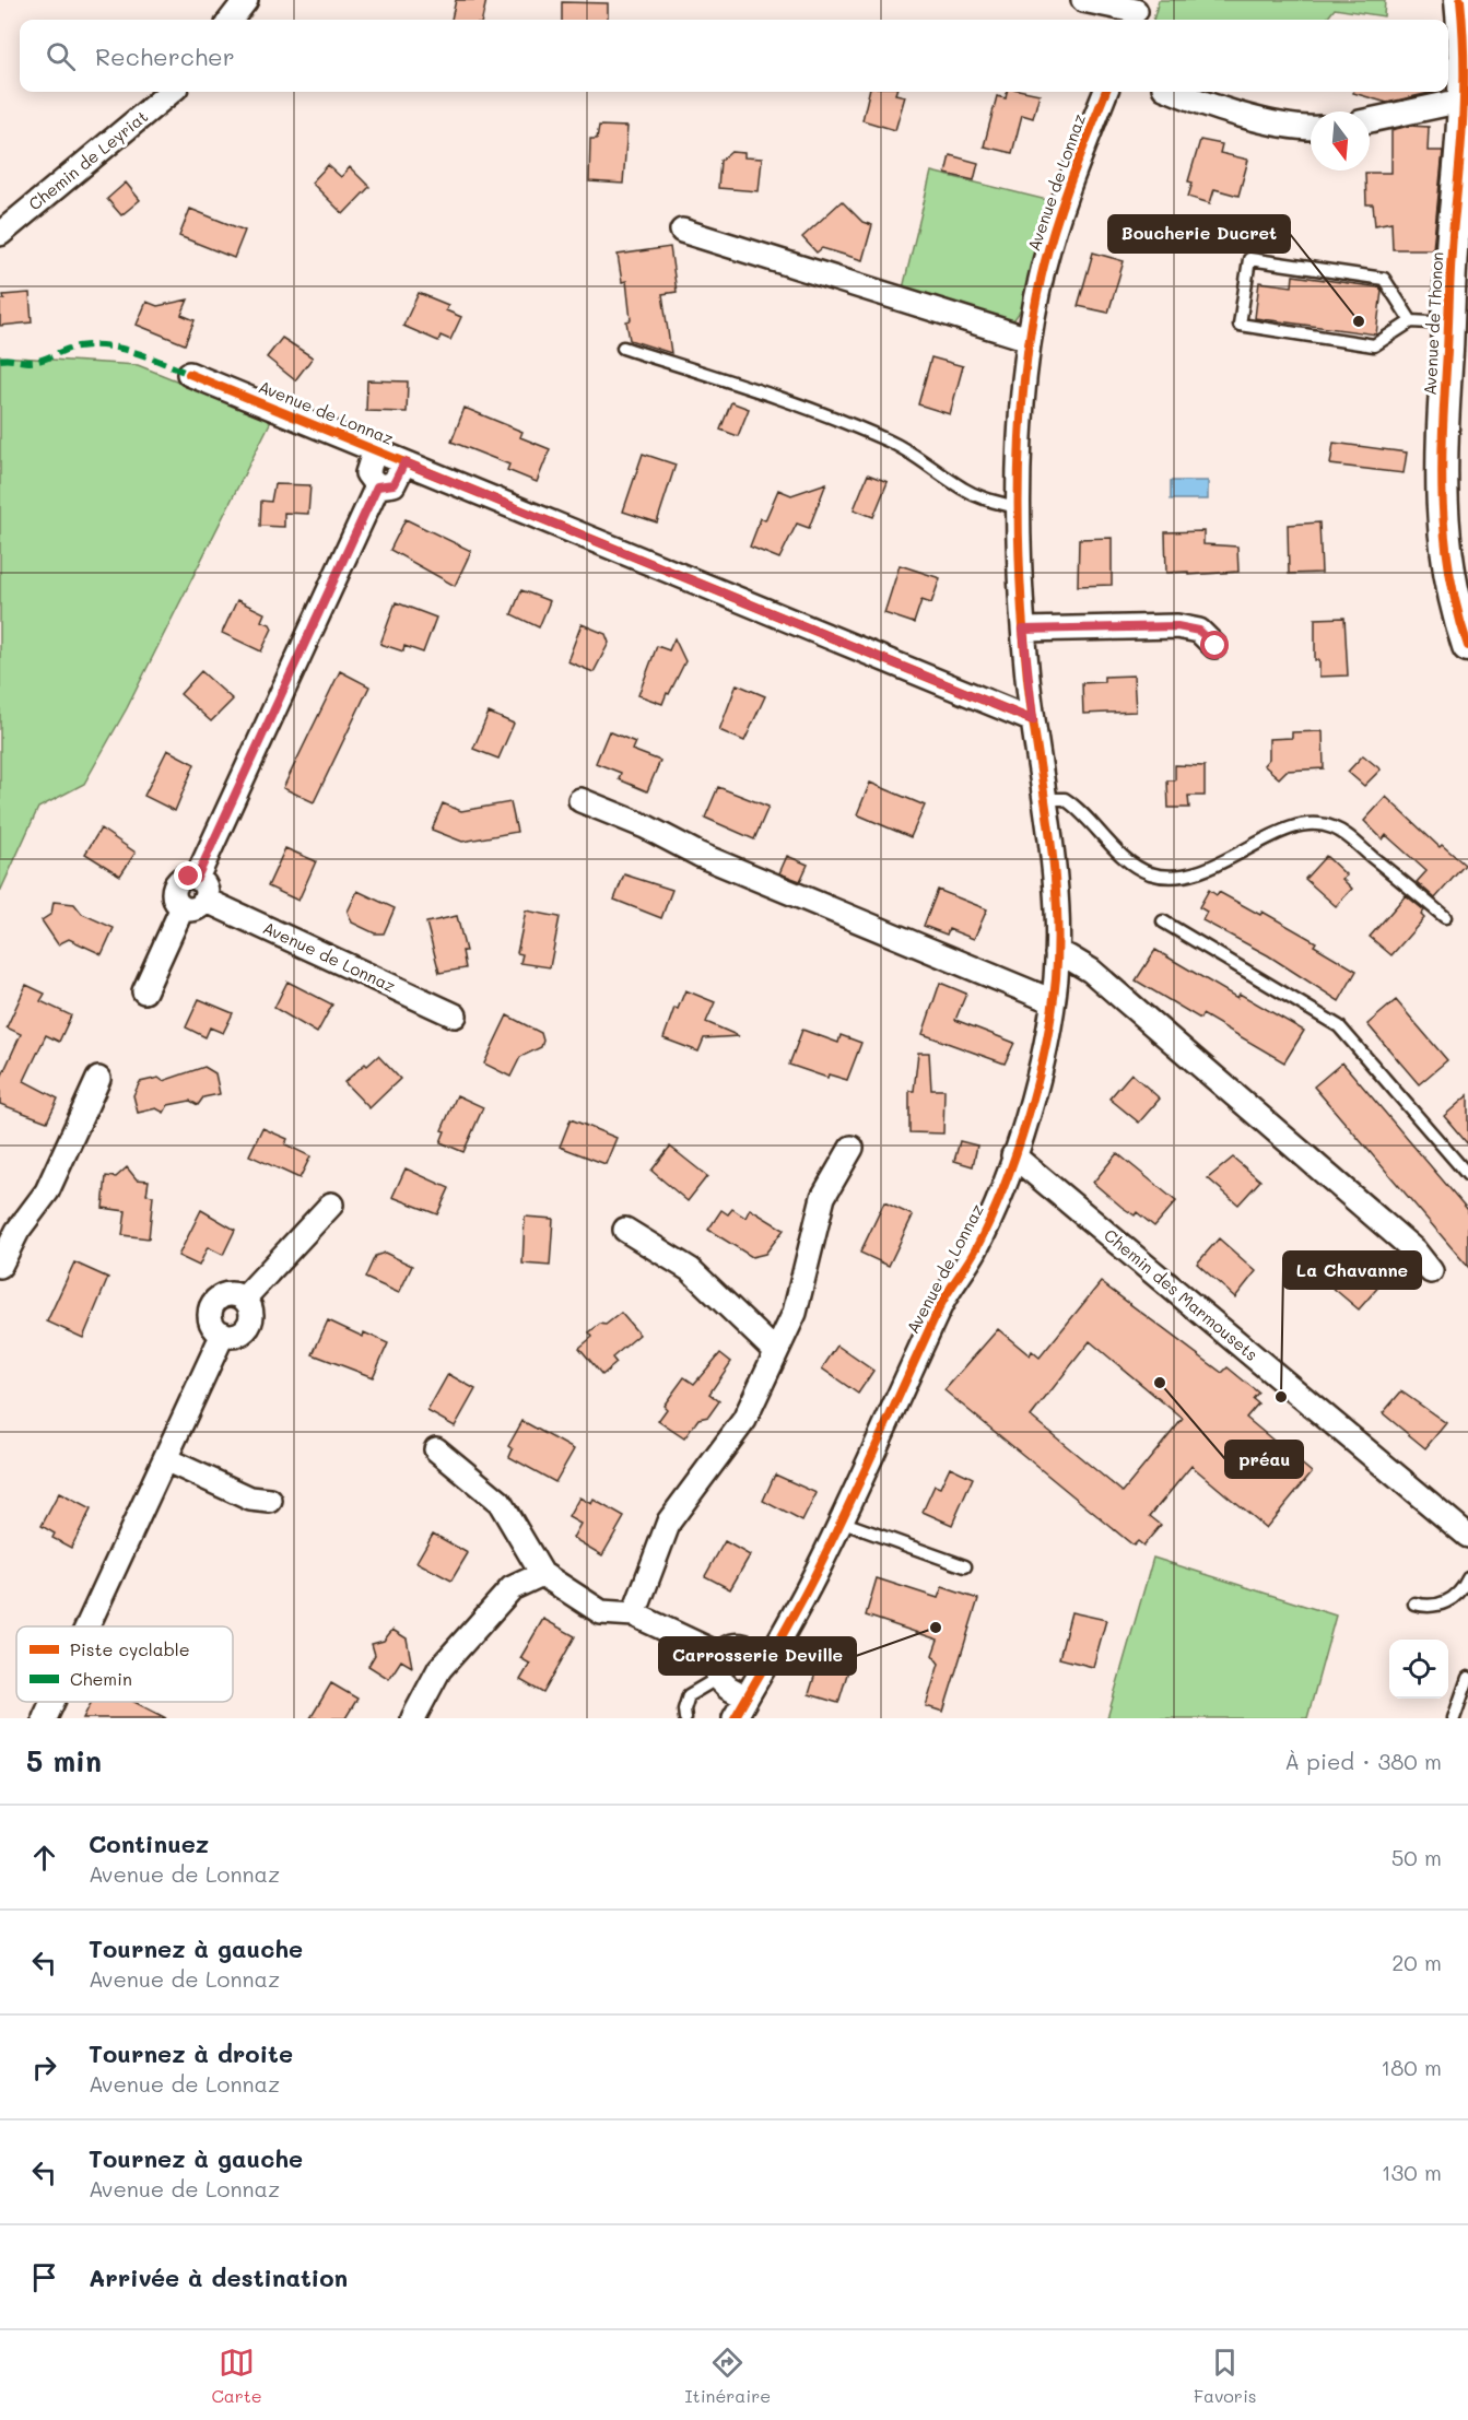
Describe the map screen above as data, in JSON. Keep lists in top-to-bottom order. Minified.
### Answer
{"streets":{"main road":["Avenue de Thonon"],"street":["Chemin de Leyriat","Avenue de Lonnaz","Chemin des Marmousets"]},"crossings":[["Avenue de Lonnaz","Chemin des Marmousets"]],"places":["Boucherie Ducret","préau","La Chavanne","Carrosserie Deville"],"legend":["Piste cyclable","Chemin"],"north":"bottom","page":{"search":"Rechercher","heading":["5 min","À pied · 380 m"],"list":[["Continuez","Avenue de Lonnaz","50 m"],["Tournez à gauche","Avenue de Lonnaz","20 m"],["Tournez à droite","Avenue de Lonnaz","180 m"],["Tournez à gauche","Avenue de Lonnaz","130 m"],"Arrivée à destination"],"nav":["Carte","Itinéraire","Favoris"]}}
